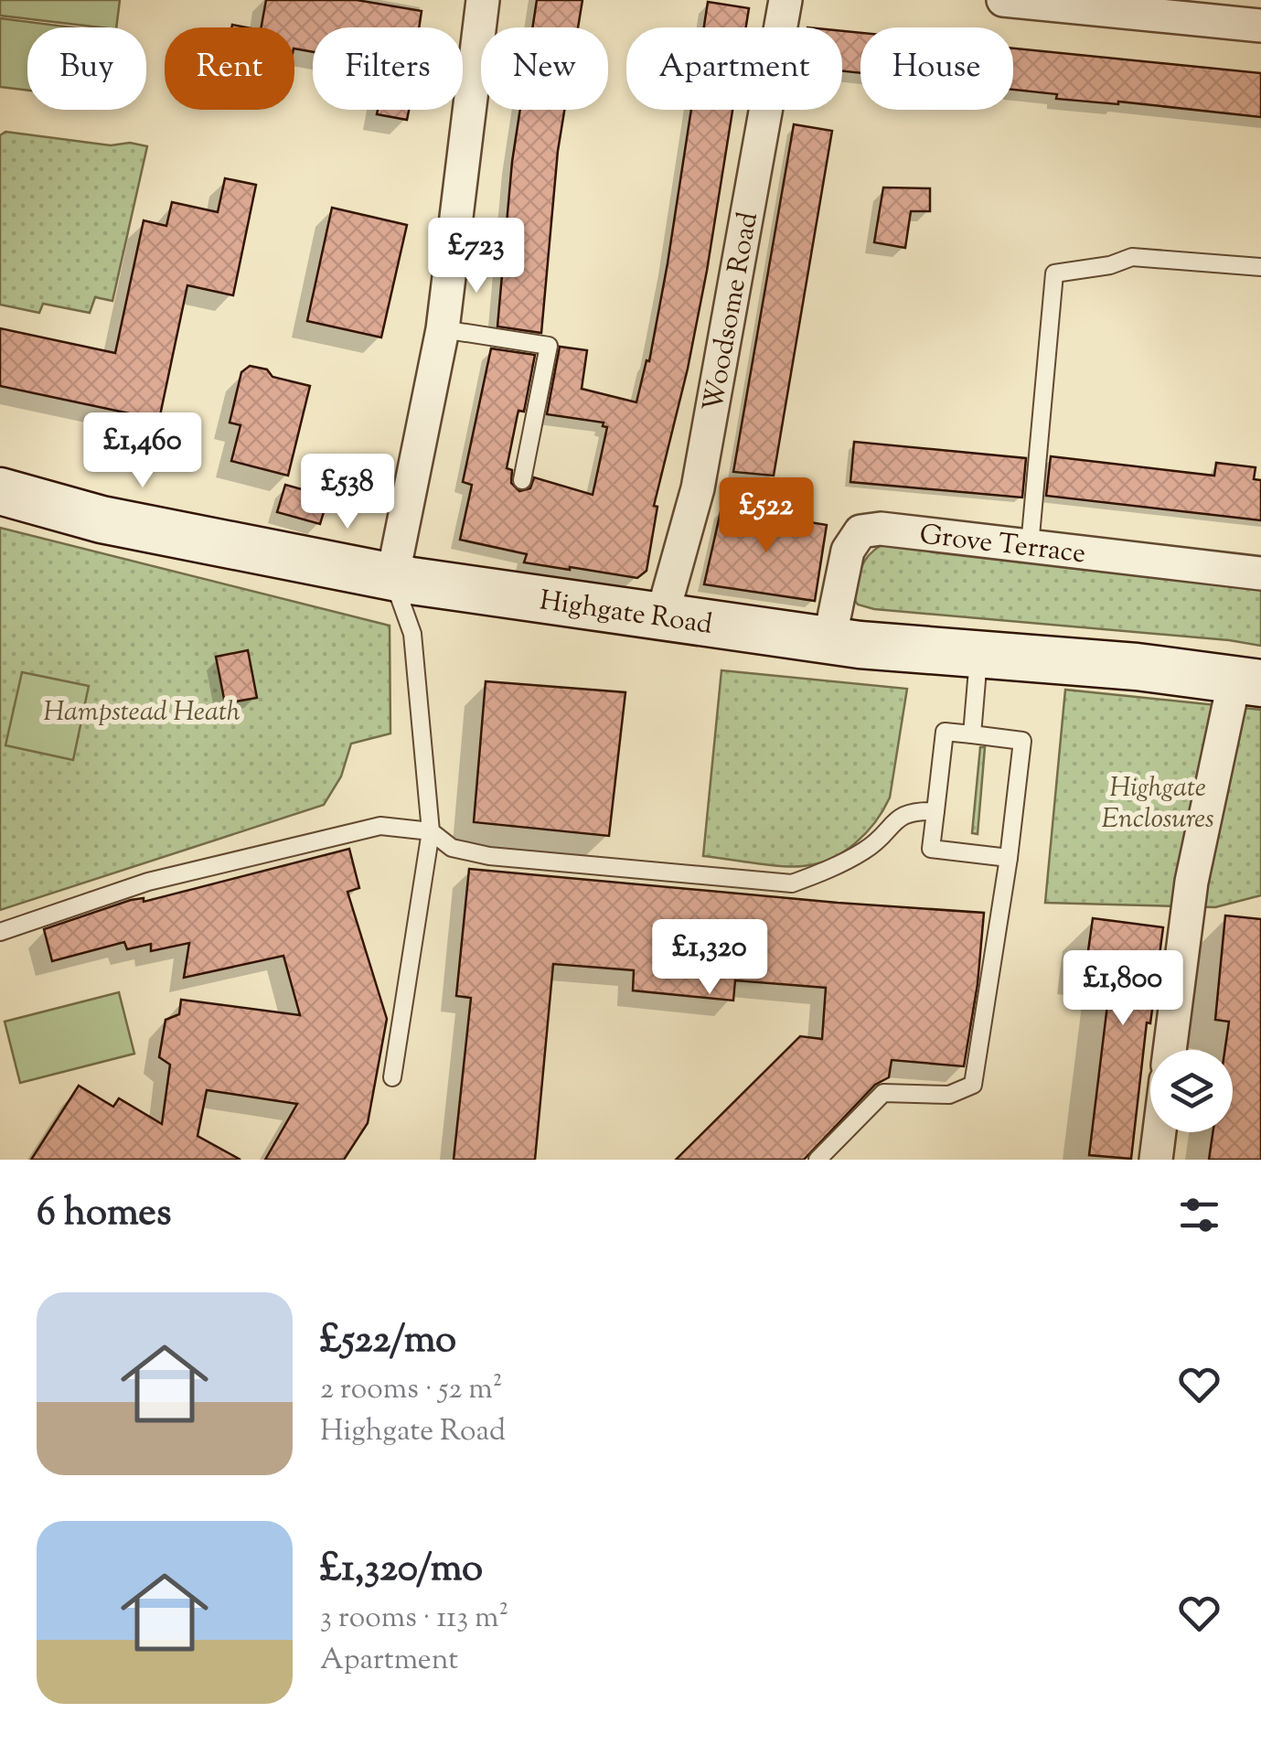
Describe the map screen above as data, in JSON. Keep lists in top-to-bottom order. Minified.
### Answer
{"streets":{"street":["Woodsome Road","Grove Terrace","Highgate Road"]},"crossings":[["Woodsome Road","Highgate Road"],["Grove Terrace","Highgate Road"]],"parks":["Hampstead Heath","Highgate Enclosures"],"page":{"chip":["Buy","Rent","Filters","New","Apartment","House"],"price":["£723","£1,460","£538","£522","£1,320","£1,800"],"heading":"6 homes","list":[{"name":"£522/mo","note":"2 rooms · 52 m² · Highgate Road"},{"name":"£1,320/mo","note":"3 rooms · 113 m² · Apartment"}]}}
